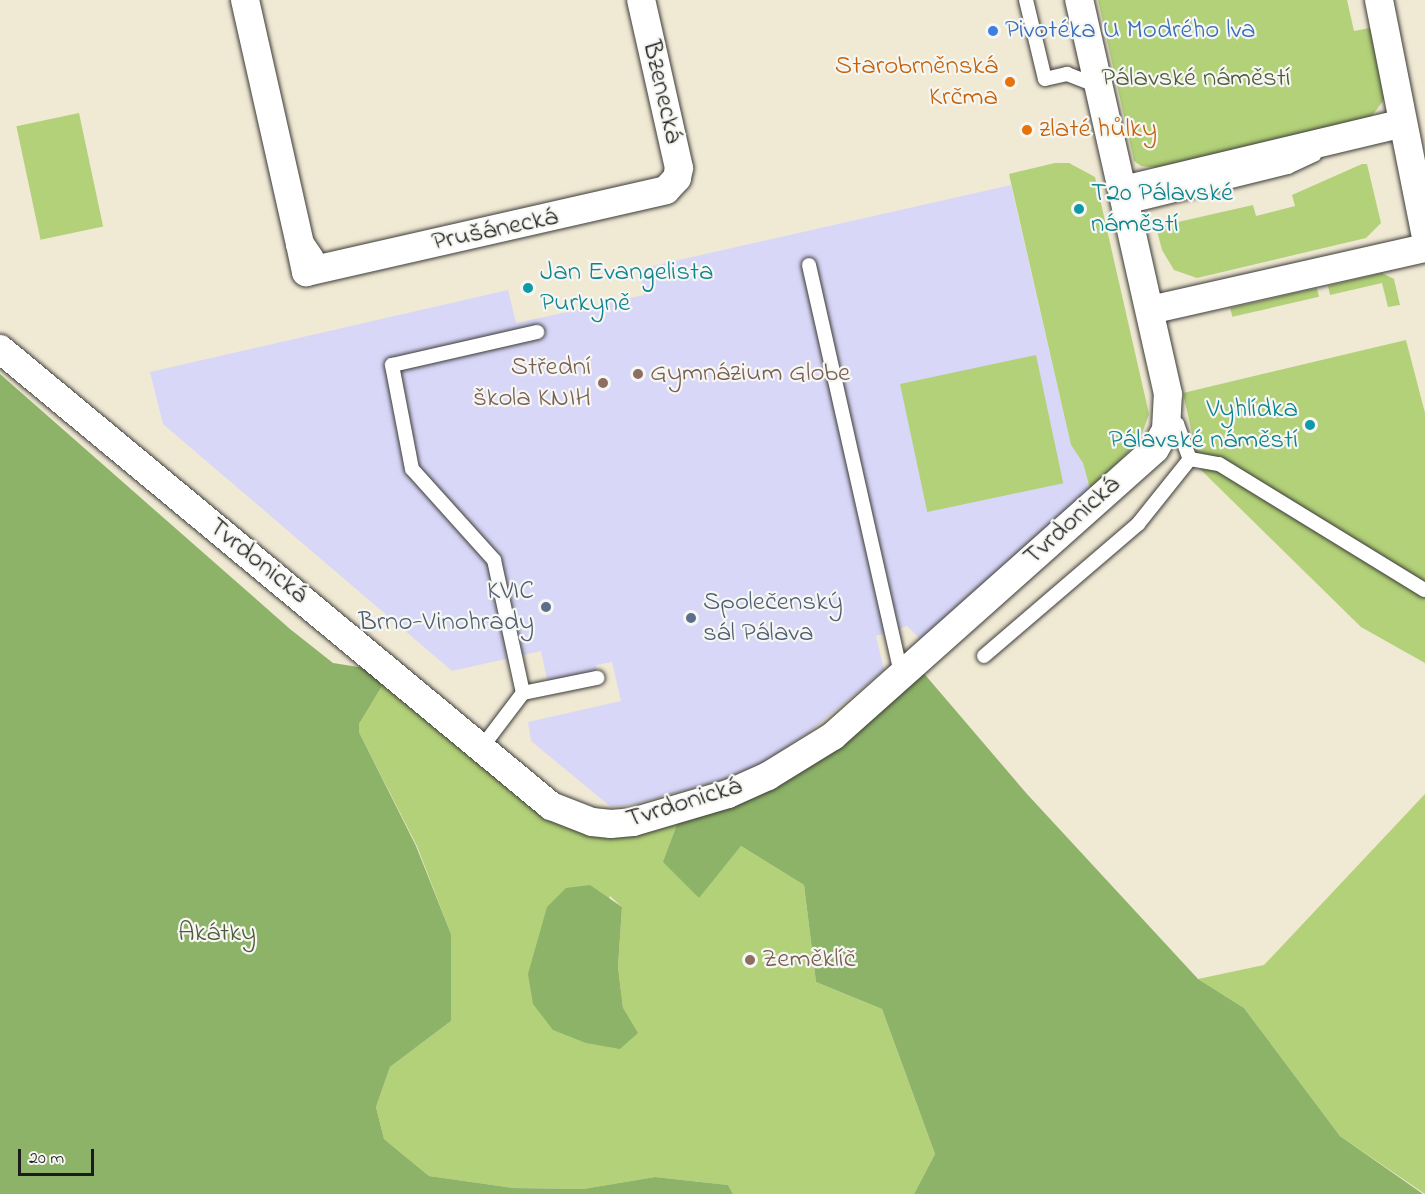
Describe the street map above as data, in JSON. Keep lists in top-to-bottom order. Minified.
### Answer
{"streets":{"street":["Bzenecká","Prušánecká","Tvrdonická"]},"crossings":[["Bzenecká","Prušánecká"]],"parks":["Pálavské náměstí","Akátky"],"places":["Pivotéka U Modrého lva","Starobrněnská Krčma","zlaté hůlky","T20 Pálavské náměstí","Jan Evangelista Purkyně","Gymnázium Globe","Střední škola KNIH","Vyhlídka Pálavské náměstí","KVIC Brno-Vinohrady","Společenský sál Pálava","Zeměklíč"],"scale_bar":"20 m"}
